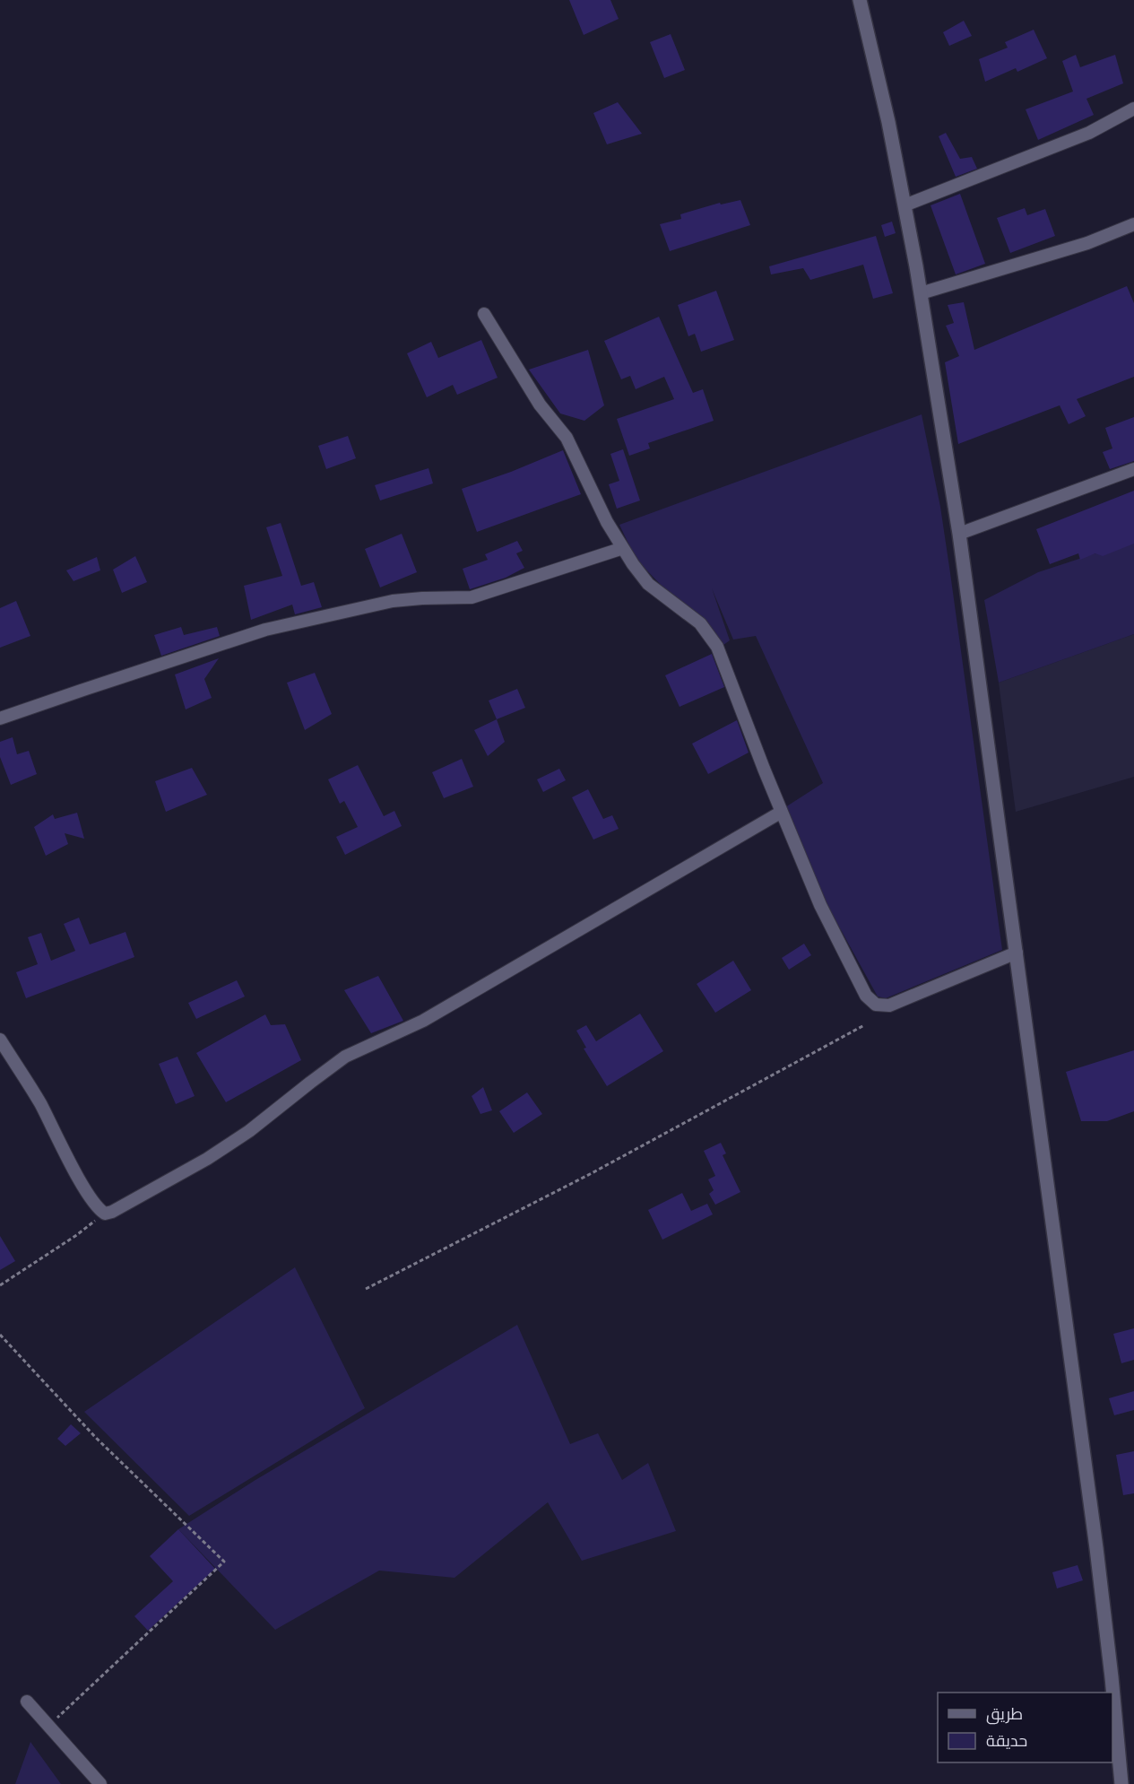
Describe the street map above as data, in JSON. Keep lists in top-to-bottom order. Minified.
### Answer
{"legend":["طريق","حديقة"]}
